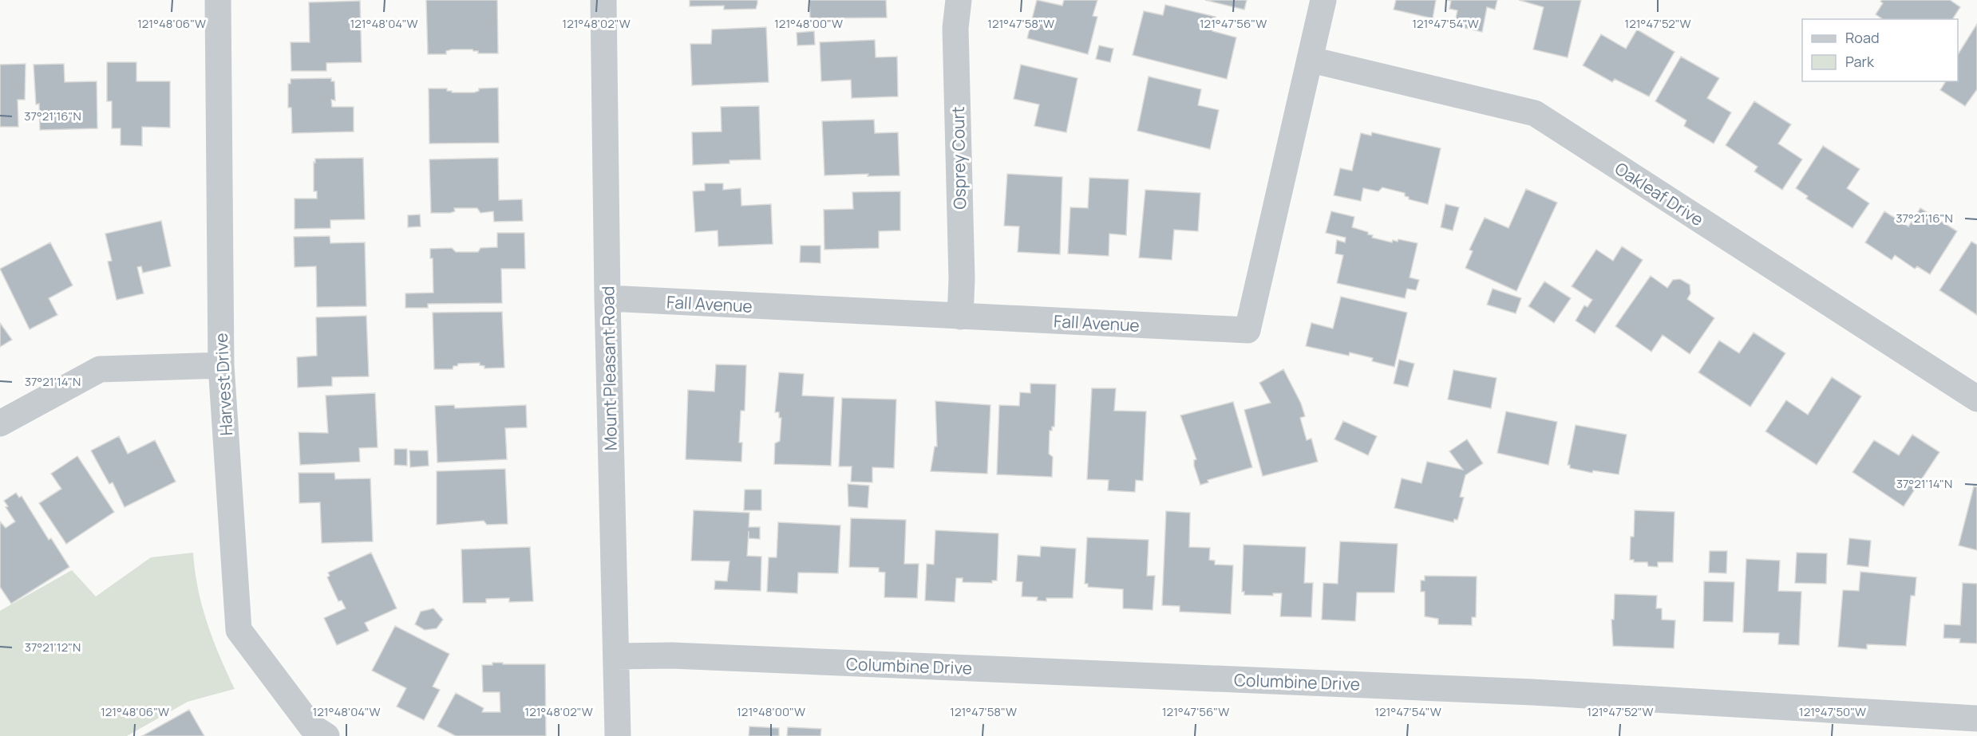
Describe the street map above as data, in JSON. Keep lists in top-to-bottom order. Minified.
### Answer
{"streets":{"street":["Osprey Court","Oakleaf Drive","Fall Avenue","Mount Pleasant Road","Harvest Drive","Columbine Drive"]},"crossings":[["Osprey Court","Fall Avenue"],["Oakleaf Drive","Fall Avenue"],["Fall Avenue","Mount Pleasant Road"],["Mount Pleasant Road","Columbine Drive"]],"legend":["Road","Park"],"coordinates":["121°48'06\"W","121°48'04\"W","121°48'02\"W","121°48'00\"W","121°47'58\"W","121°47'56\"W","121°47'54\"W","121°47'52\"W","37°21'16\"N","37°21'14\"N","37°21'12\"N","121°47'50\"W"]}
